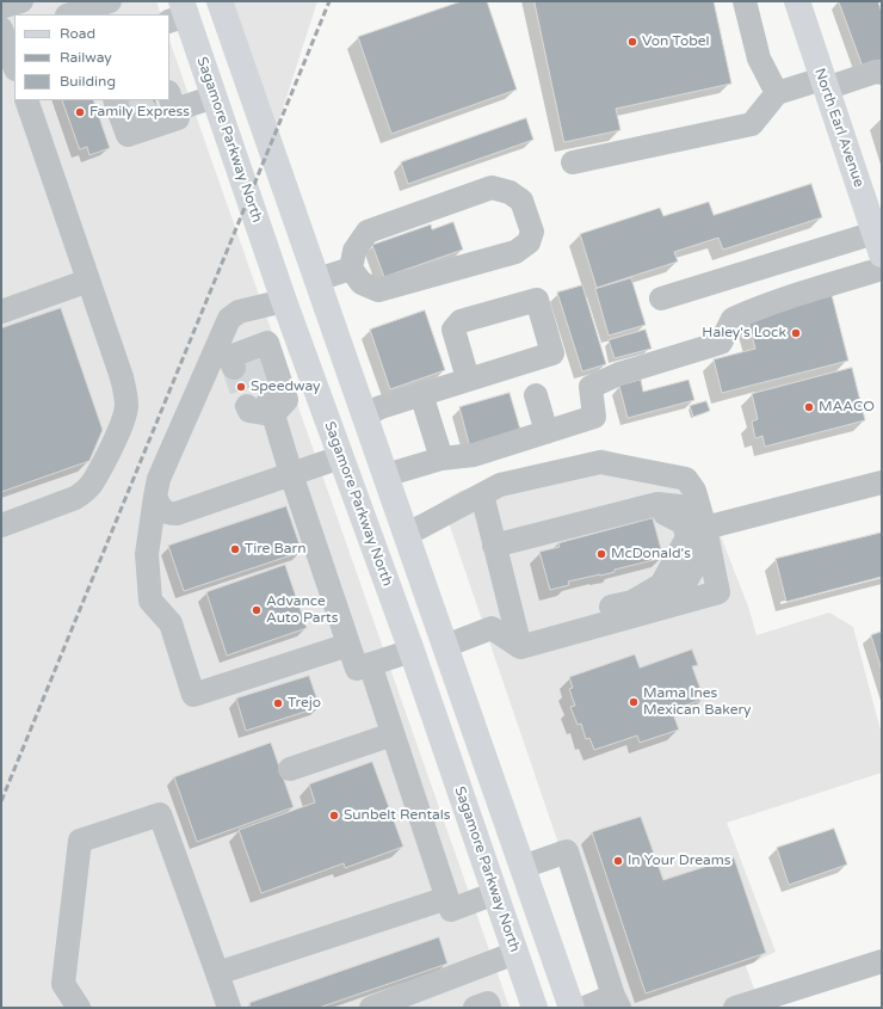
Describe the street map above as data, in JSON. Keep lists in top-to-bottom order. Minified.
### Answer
{"streets":{"main road":["North Earl Avenue","Sagamore Parkway North"]},"places":["Von Tobel","Family Express","Haley's Lock","Speedway","MAACO","Tire Barn","McDonald's","Advance Auto Parts","Mama Ines Mexican Bakery","Trejo","Sunbelt Rentals","In Your Dreams"],"legend":["Road","Railway","Building"]}
